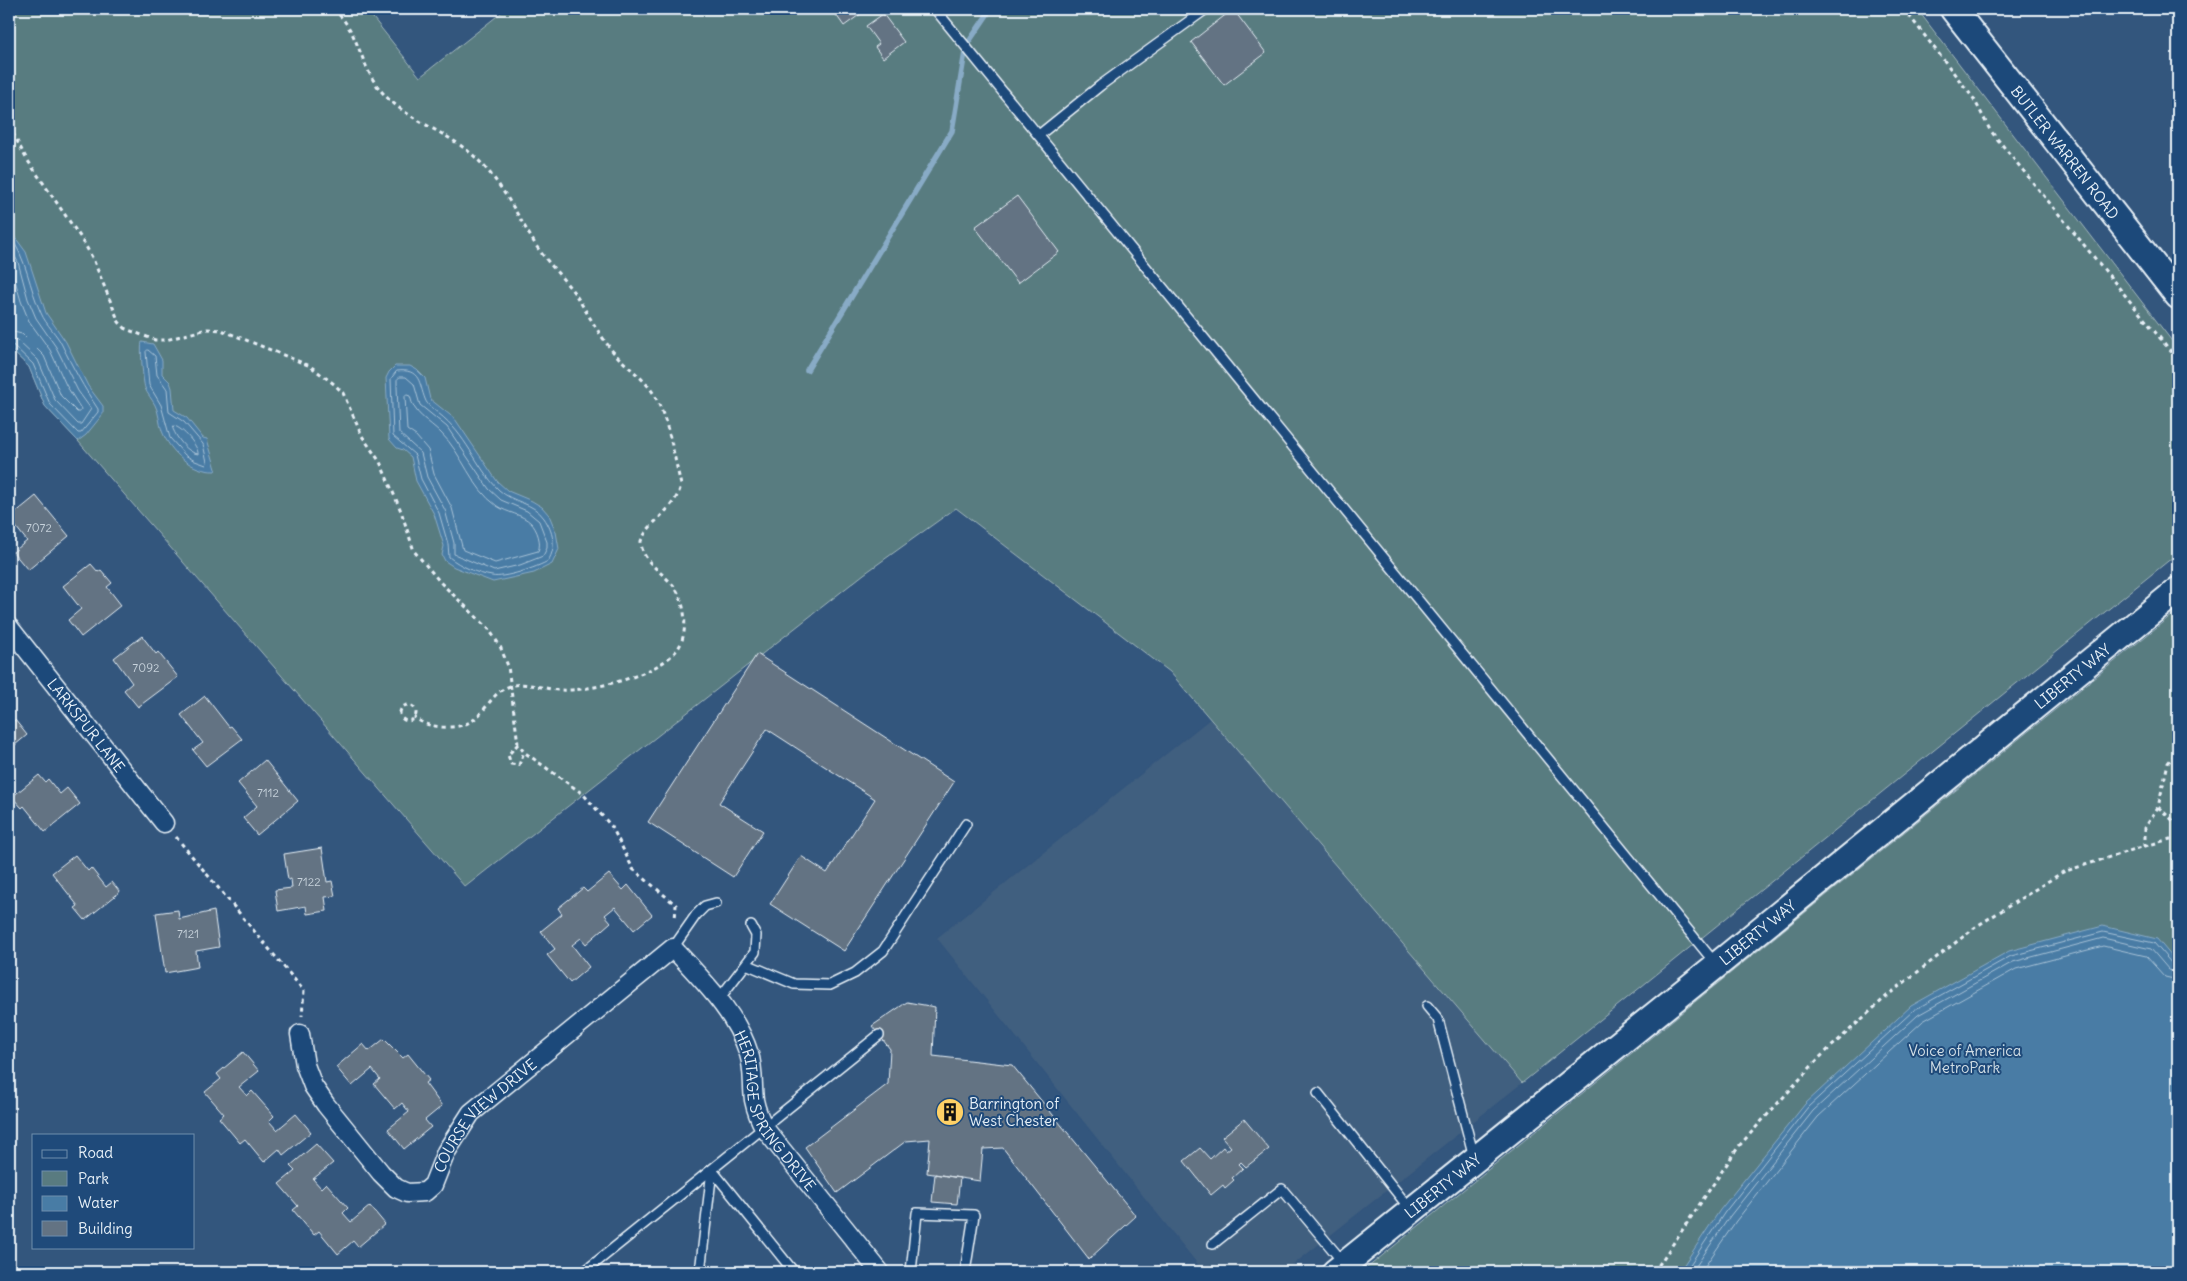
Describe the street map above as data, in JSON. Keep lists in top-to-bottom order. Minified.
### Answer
{"streets":{"main road":["BUTLER WARREN ROAD","LIBERTY WAY"],"street":["LARKSPUR LANE","HERITAGE SPRING DRIVE","COURSE VIEW DRIVE"]},"crossings":[["HERITAGE SPRING DRIVE","COURSE VIEW DRIVE"]],"parks":["Voice of America MetroPark"],"places":{"building":["Barrington of West Chester"]},"house_numbers":["7072","7092","7112","7122","7121"],"legend":["Road","Park","Water","Building"]}
